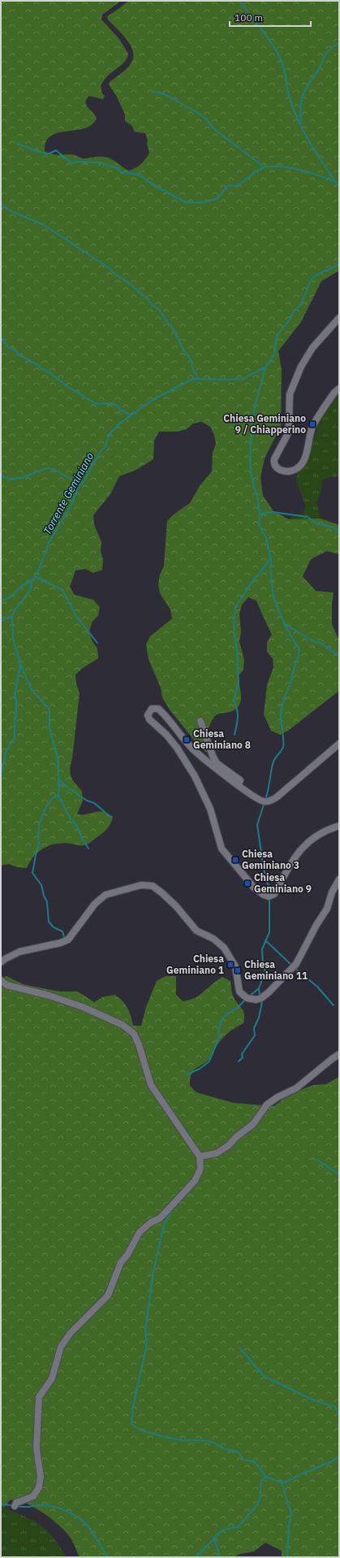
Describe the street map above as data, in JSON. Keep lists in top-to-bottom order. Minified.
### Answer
{"water":["Torrente Geminiano"],"places":{"transit":["Chiesa Geminiano 9 / Chiapperino","Chiesa Geminiano 8","Chiesa Geminiano 3","Chiesa Geminiano 9","Chiesa Geminiano 1","Chiesa Geminiano 11"]},"scale_bar":"100 m"}
